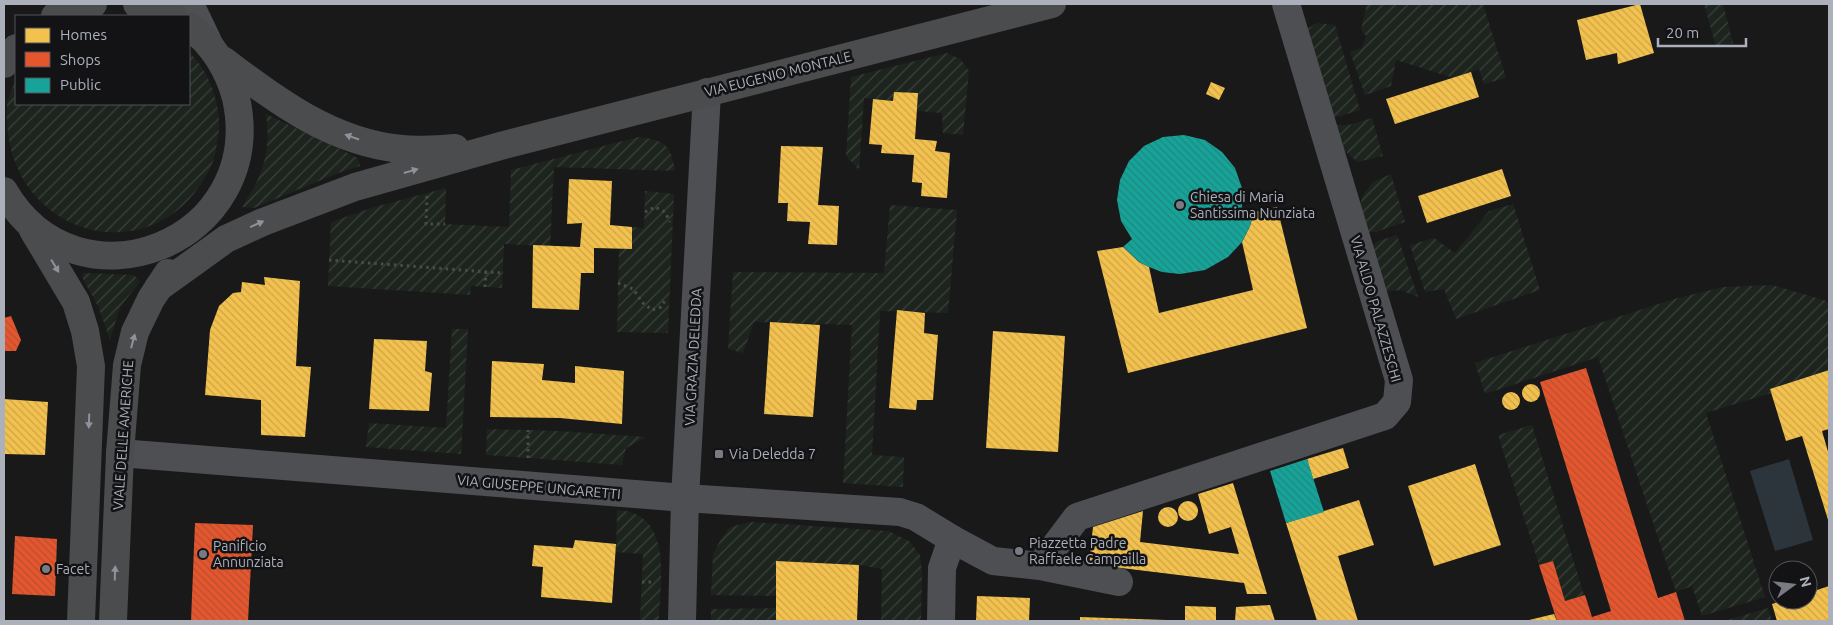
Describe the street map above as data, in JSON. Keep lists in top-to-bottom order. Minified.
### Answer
{"streets":{"main road":["VIA EUGENIO MONTALE","VIALE DELLE AMERICHE"],"street":["VIA ALDO PALAZZESCHI","VIA GRAZIA DELEDDA","VIA GIUSEPPE UNGARETTI"]},"crossings":[["VIA EUGENIO MONTALE","VIA GRAZIA DELEDDA"],["VIA ALDO PALAZZESCHI","VIA GIUSEPPE UNGARETTI"],["VIA GRAZIA DELEDDA","VIA GIUSEPPE UNGARETTI"],["VIALE DELLE AMERICHE","VIA GIUSEPPE UNGARETTI"]],"places":{"other":["Chiesa di Maria Santissima Nunziata","Piazzetta Padre Raffaele Campailla","Panificio Annunziata","Facet"],"transit":["Via Deledda 7"]},"legend":["Homes","Shops","Public"],"scale_bar":"20 m","north":"right"}
